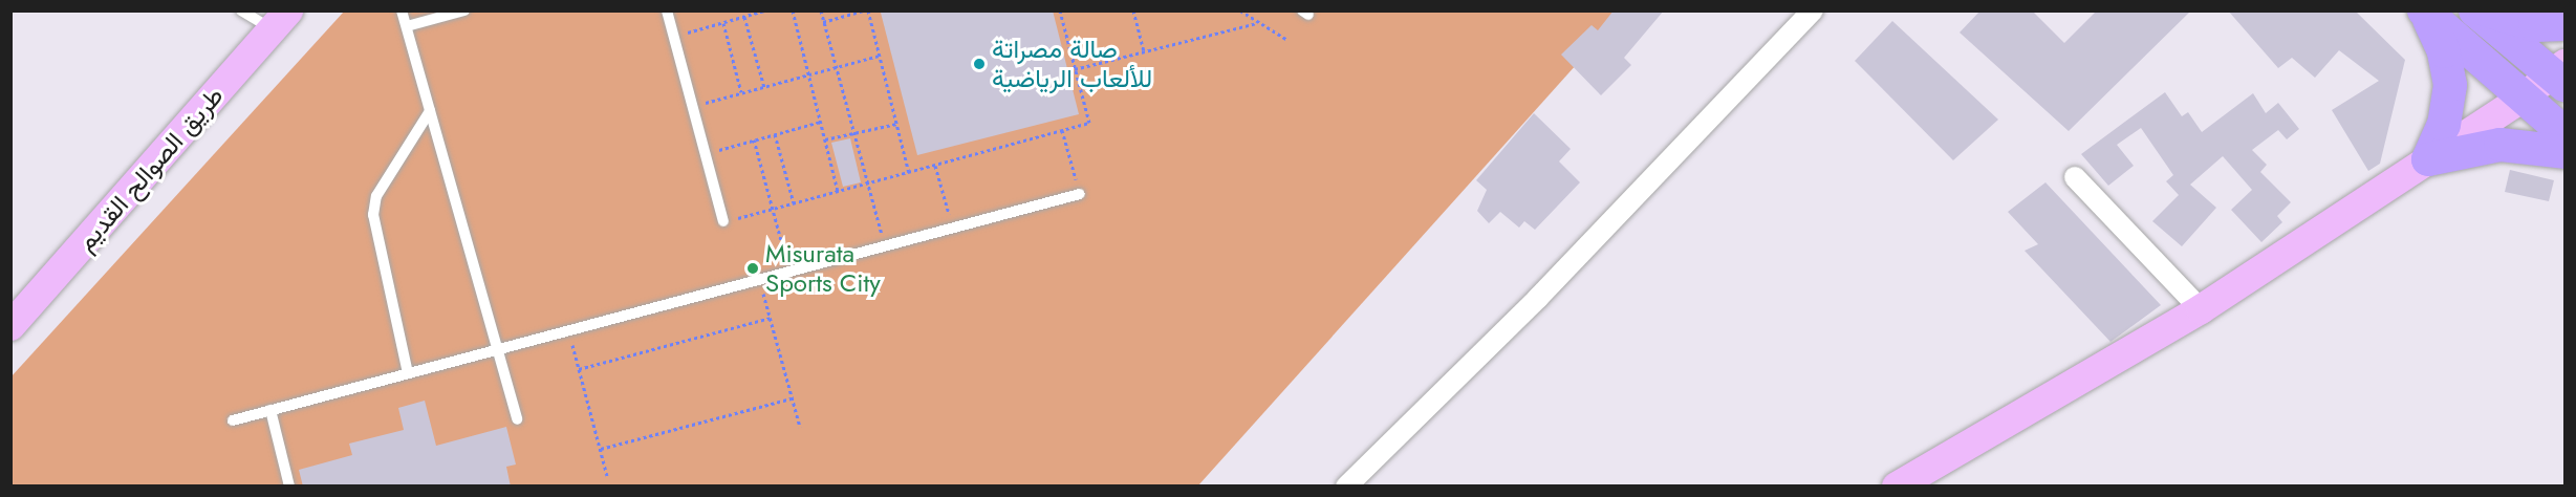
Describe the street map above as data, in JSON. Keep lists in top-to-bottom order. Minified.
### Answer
{"streets":{"street":["طريق الصوالح القديم"]},"places":["صالة مصراتة للألعاب الرياضية","Misurata Sports City"]}
